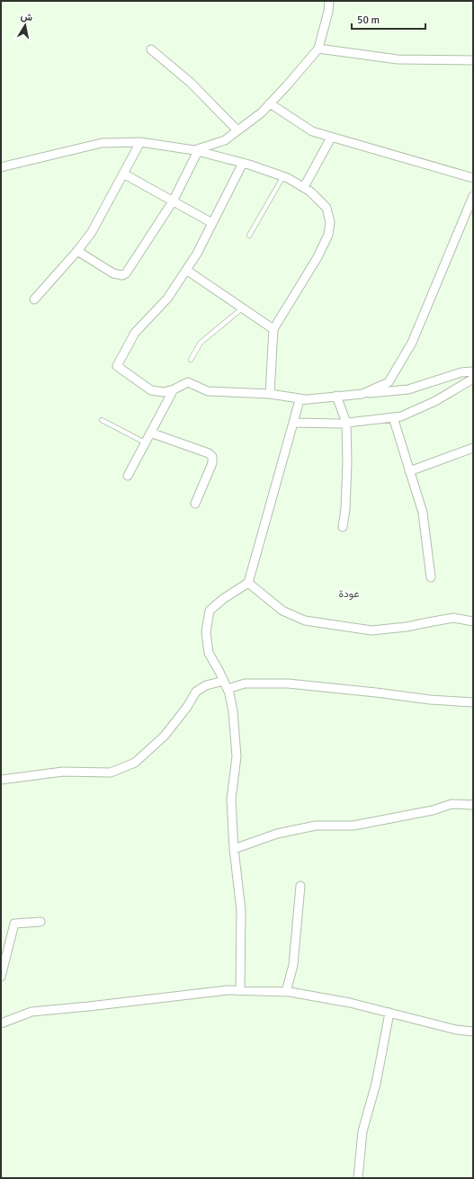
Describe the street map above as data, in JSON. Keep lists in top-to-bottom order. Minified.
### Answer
{"districts":["عودة"],"scale_bar":"50 m","north":"top"}
